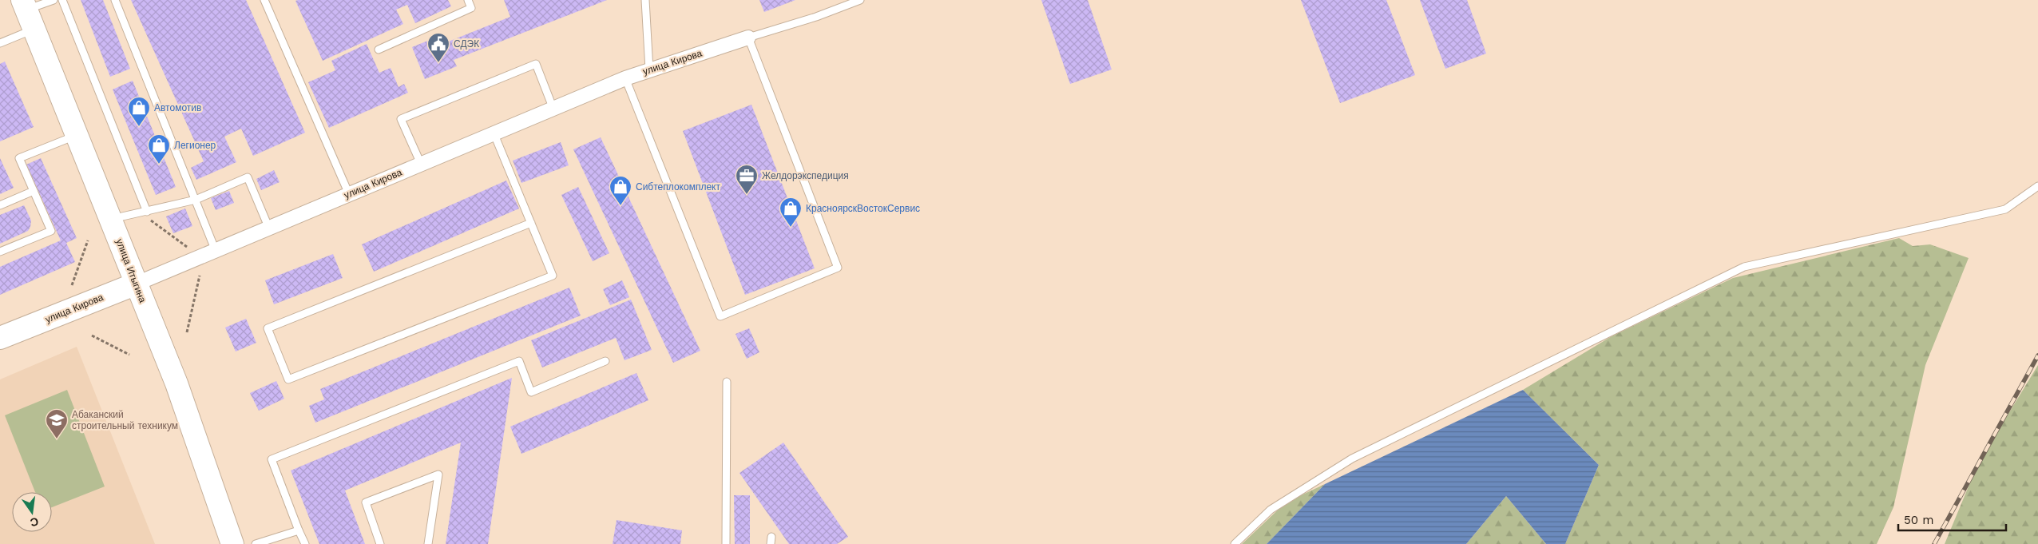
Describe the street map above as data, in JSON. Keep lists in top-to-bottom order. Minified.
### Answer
{"streets":{"main road":["улица Кирова","улица Итыгина"]},"crossings":[["улица Кирова","улица Итыгина"]],"places":{"public building":["СДЭК"],"shop":["Автомотив","Легионер","Сибтеплокомплект","КрасноярскВостокСервис"],"office":["Желдорэкспедиция"],"school or university":["Абаканский строительный техникум"]},"scale_bar":"50 m","north":"bottom"}
